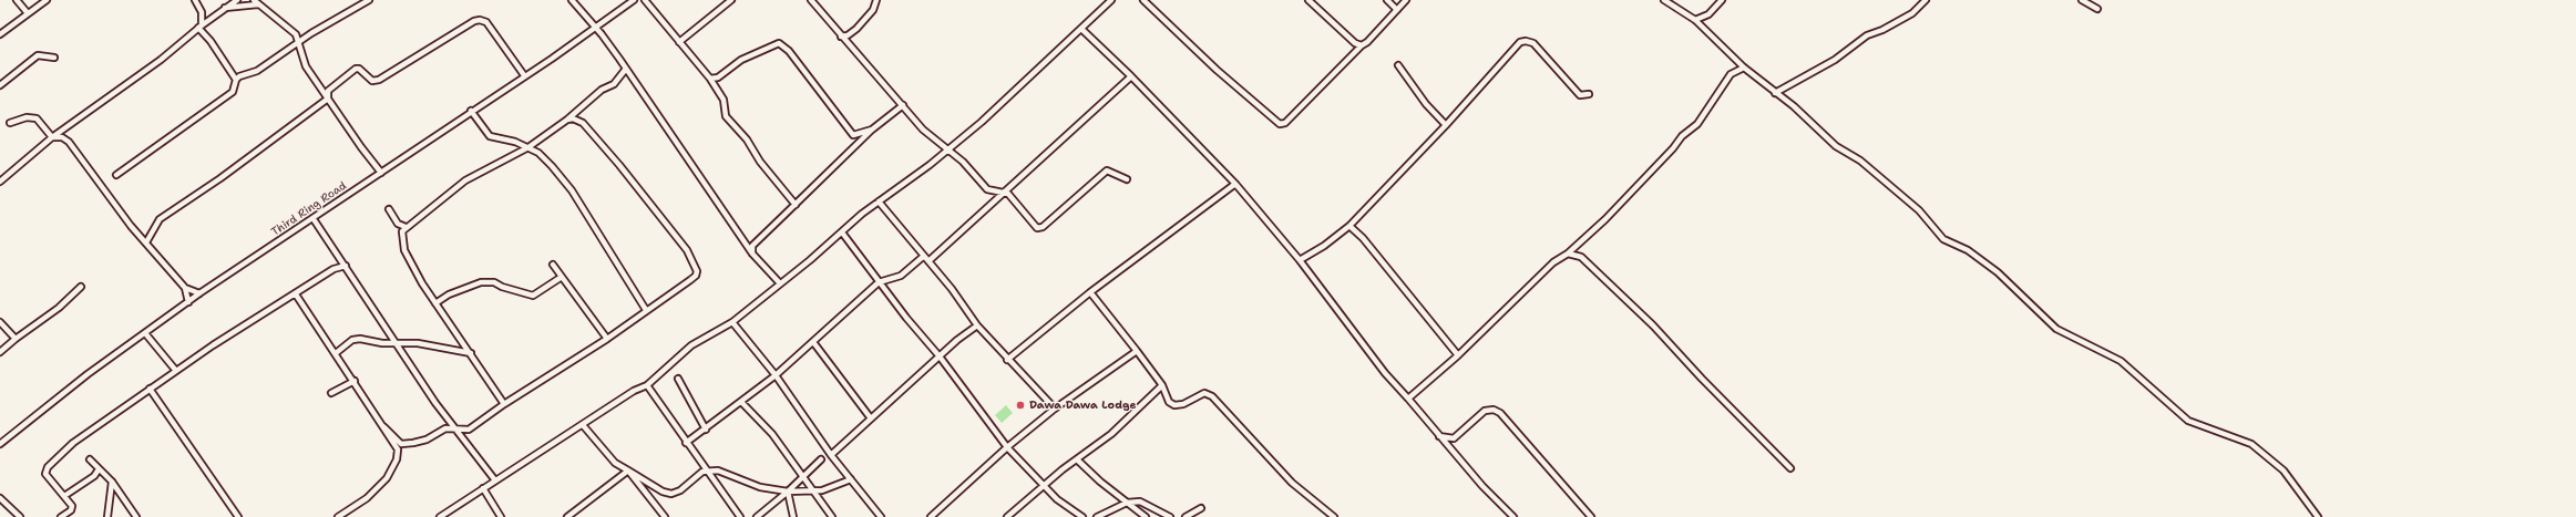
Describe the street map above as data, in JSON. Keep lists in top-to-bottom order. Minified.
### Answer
{"streets":{"street":["Third Ring Road"]},"places":["Dawa Dawa Lodge"]}
